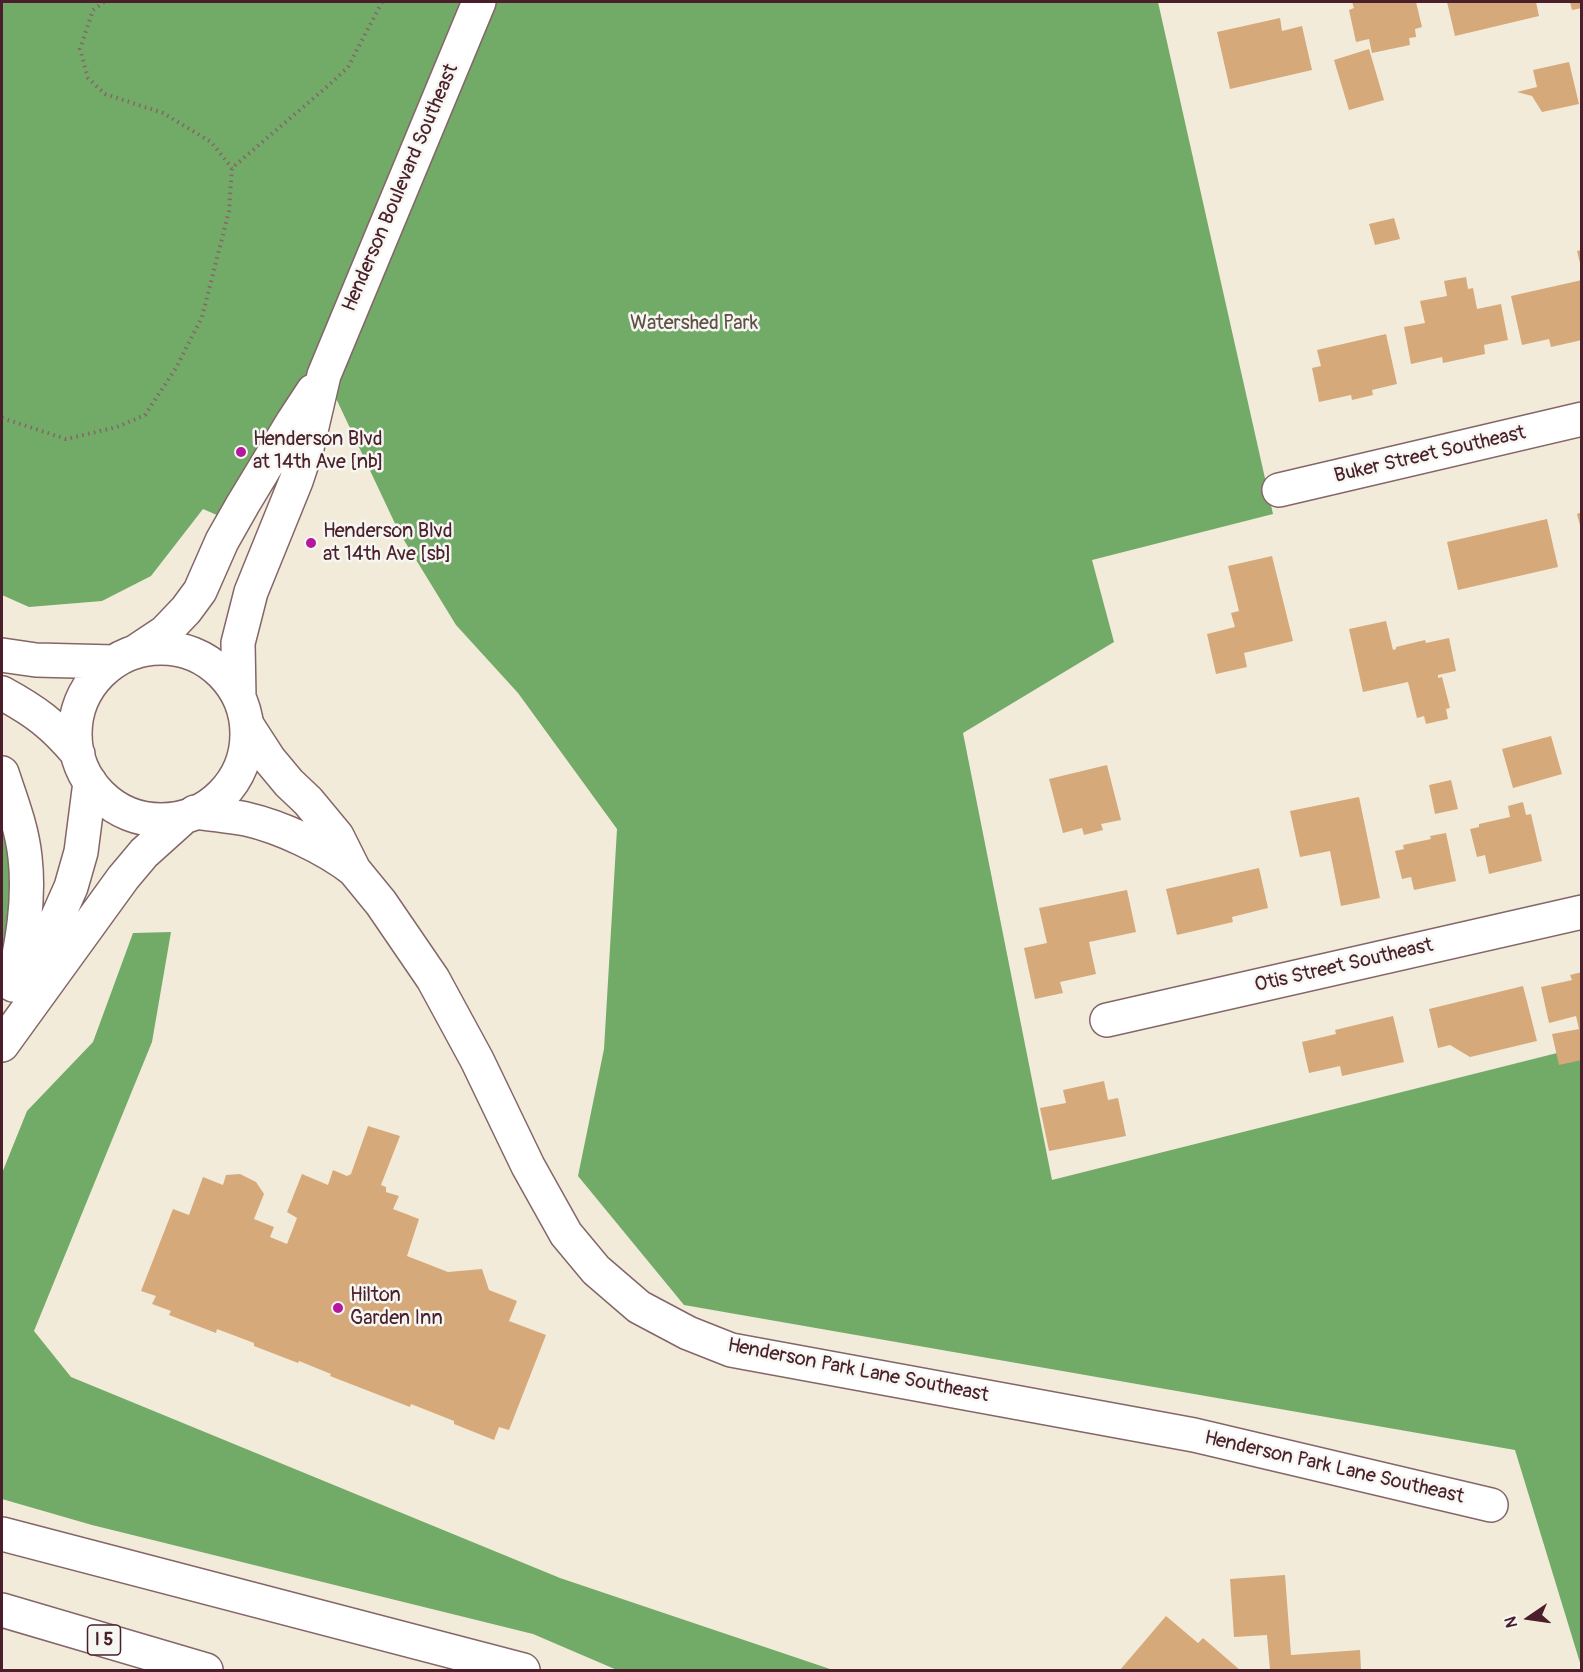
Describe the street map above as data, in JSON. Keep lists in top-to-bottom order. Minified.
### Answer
{"streets":{"main road":["Henderson Boulevard Southeast","Buker Street Southeast","Otis Street Southeast","Henderson Park Lane Southeast","I 5"]},"crossings":[["Henderson Boulevard Southeast","Henderson Park Lane Southeast"]],"parks":["Watershed Park"],"places":["Henderson Blvd at 14th Ave [nb]","Henderson Blvd at 14th Ave [sb]","Hilton Garden Inn"],"north":"left"}
